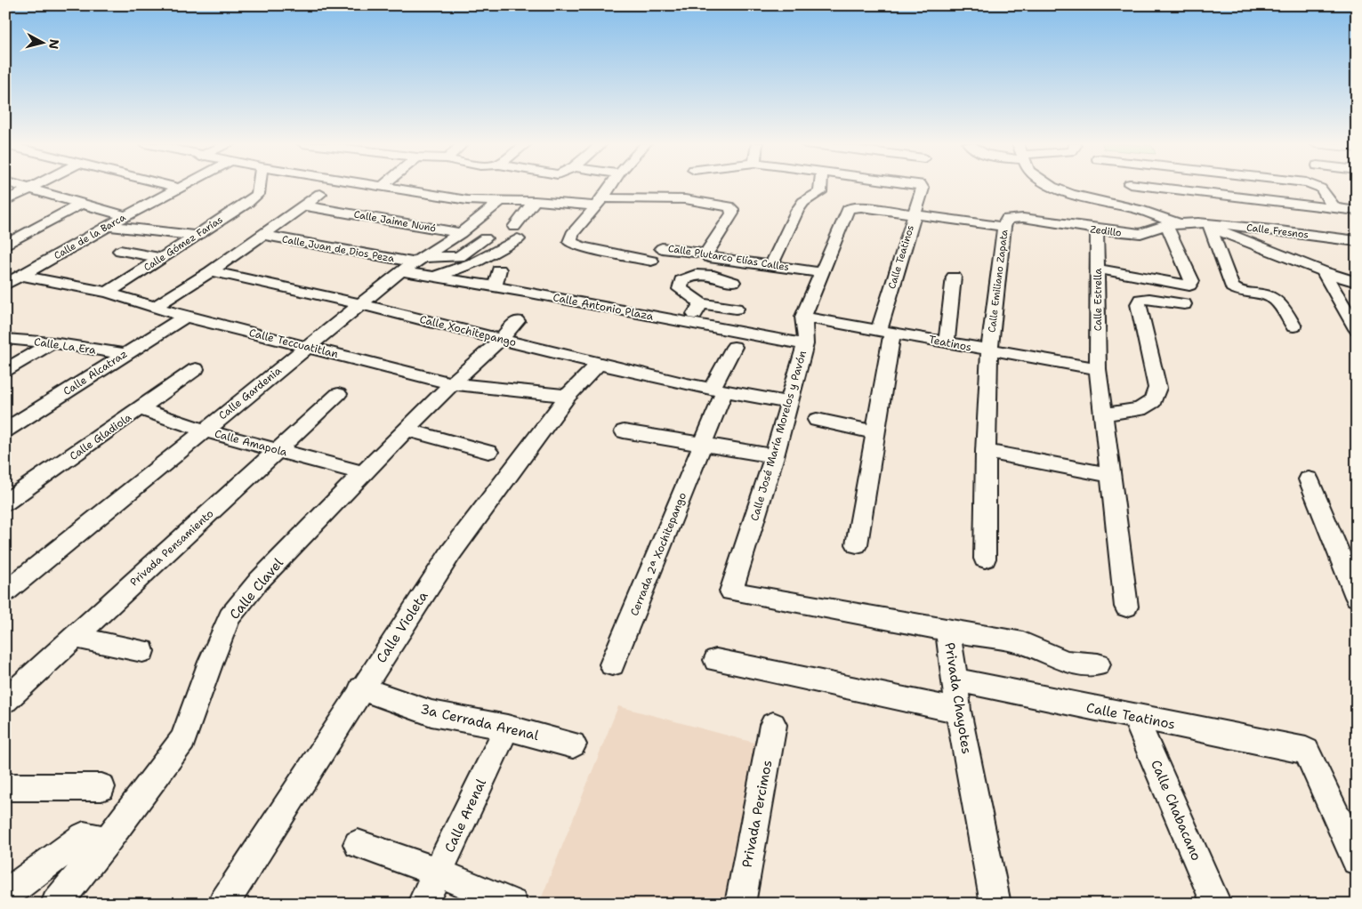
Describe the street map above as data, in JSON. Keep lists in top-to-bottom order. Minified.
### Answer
{"streets":{"street":["Calle Jaime Nunó","Zedillo","Calle Fresnos","Calle de la Barca","Calle Gómez Farías","Calle Juan de Dios Peza","Calle Teatinos","Calle Plutarco Elías Calles","Calle Emiliano Zapata","Calle Estrella","Calle Antonio Plaza","Calle Xochitepango","Calle Teccuatitlan","Teatinos","Calle La Era","Calle Alcatraz","Calle Gardenia","Calle José María Morelos y Pavón","Calle Gladiola","Calle Amapola","Privada Pensamiento","Cerrada 2ª Xochitepango","Calle Clavel","Calle Violeta","Privada Chayotes","3a Cerrada Arenal","Calle Chabacano","Privada Percimos","Calle Arenal"]},"crossings":[["Calle Jaime Nunó","Calle Juan de Dios Peza"],["Calle Jaime Nunó","Calle Gardenia"],["Zedillo","Calle Fresnos"],["Zedillo","Calle Teatinos"],["Zedillo","Calle Emiliano Zapata"],["Zedillo","Calle Estrella"],["Zedillo","Calle José María Morelos y Pavón"],["Calle de la Barca","Calle Teccuatitlan"],["Calle Gómez Farías","Calle Teccuatitlan"],["Calle Juan de Dios Peza","Calle Antonio Plaza"],["Calle Juan de Dios Peza","Calle Xochitepango"],["Calle Juan de Dios Peza","Calle Teccuatitlan"],["Calle Juan de Dios Peza","Calle Gardenia"],["Calle Teatinos","Teatinos"],["Calle Teatinos","Privada Chayotes"],["Calle Teatinos","Calle Chabacano"],["Calle Plutarco Elías Calles","Calle José María Morelos y Pavón"],["Calle Emiliano Zapata","Teatinos"],["Calle Estrella","Teatinos"],["Calle Antonio Plaza","Calle Gardenia"],["Calle Antonio Plaza","Calle José María Morelos y Pavón"],["Calle Xochitepango","Calle Gardenia"],["Calle Xochitepango","Calle José María Morelos y Pavón"],["Calle Xochitepango","Calle Clavel"],["Calle Xochitepango","Calle Violeta"],["Calle Teccuatitlan","Calle Alcatraz"],["Calle Teccuatitlan","Calle Gardenia"],["Calle Teccuatitlan","Calle Clavel"],["Calle Teccuatitlan","Calle Violeta"],["Teatinos","Calle José María Morelos y Pavón"],["Calle La Era","Calle Alcatraz"],["Calle Gardenia","Calle Amapola"],["Calle José María Morelos y Pavón","Privada Chayotes"],["Calle Gladiola","Calle Amapola"],["Calle Amapola","Privada Pensamiento"],["Calle Amapola","Calle Clavel"],["Calle Violeta","3a Cerrada Arenal"],["3a Cerrada Arenal","Calle Arenal"]],"north":"right"}
